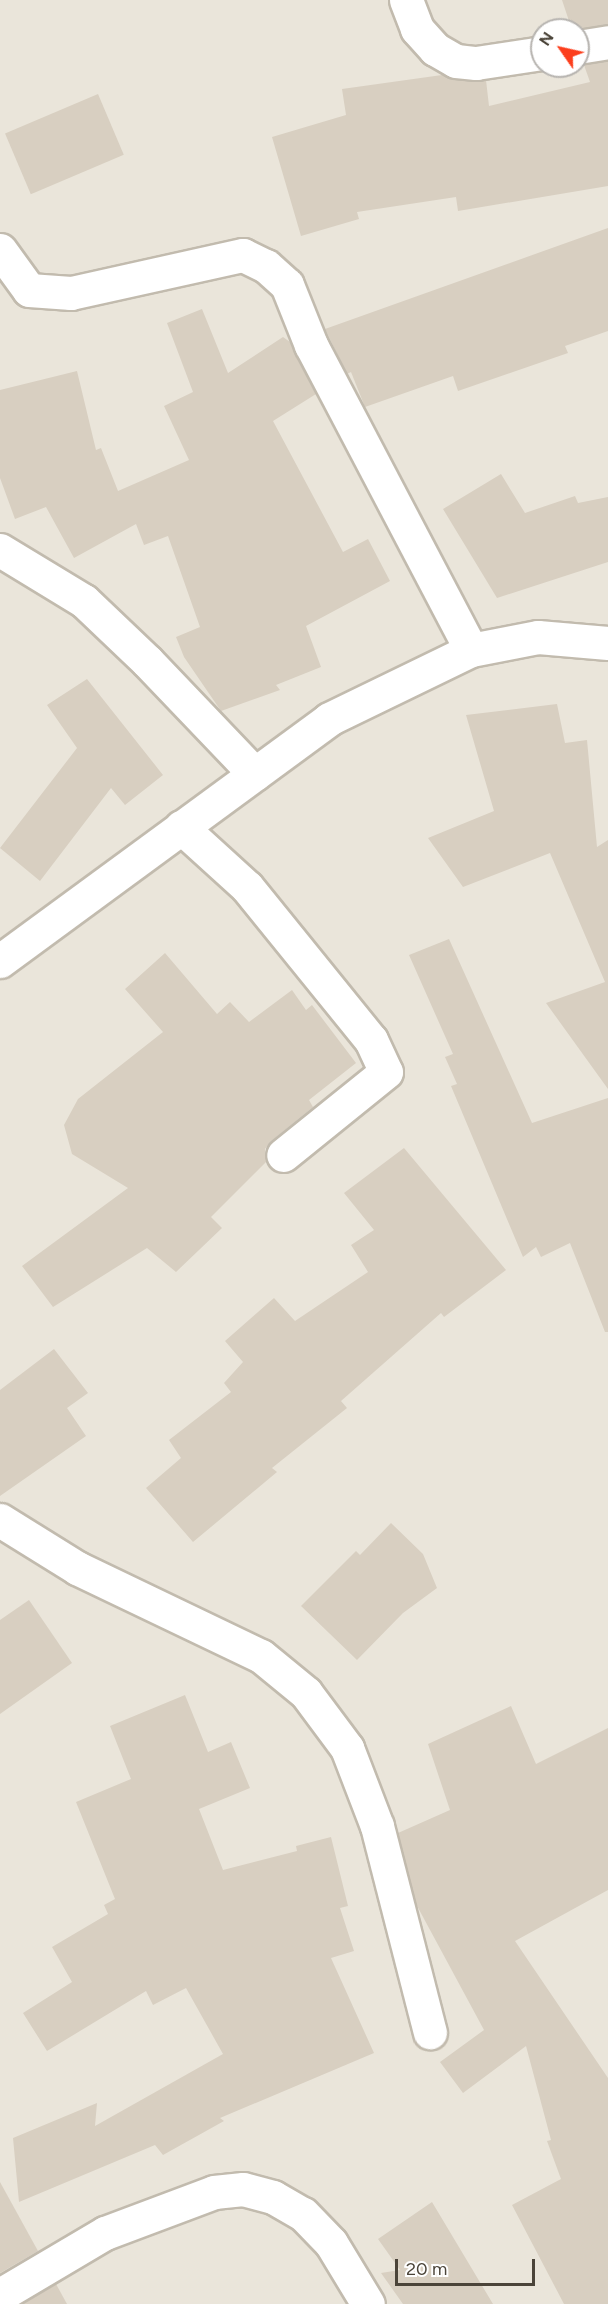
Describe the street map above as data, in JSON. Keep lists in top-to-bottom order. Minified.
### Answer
{"scale_bar":"20 m","north":"top left"}
